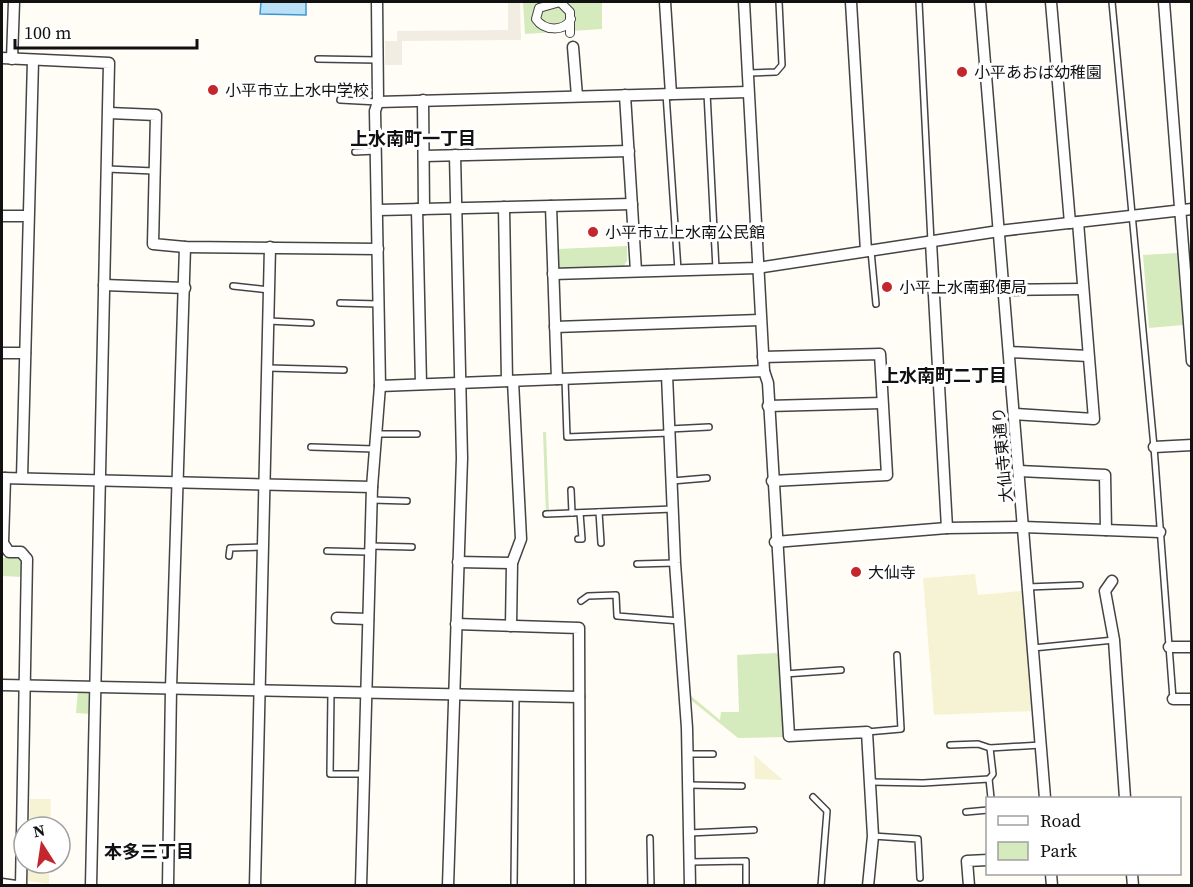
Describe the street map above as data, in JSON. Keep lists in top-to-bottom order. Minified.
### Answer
{"streets":{"street":["大仙寺東通り"]},"districts":["上水南町一丁目","上水南町二丁目","本多三丁目"],"places":["小平あおば幼稚園","小平市立上水中学校","小平市立上水南公民館","小平上水南郵便局","大仙寺"],"legend":["Road","Park"],"scale_bar":"100 m","north":"top"}
